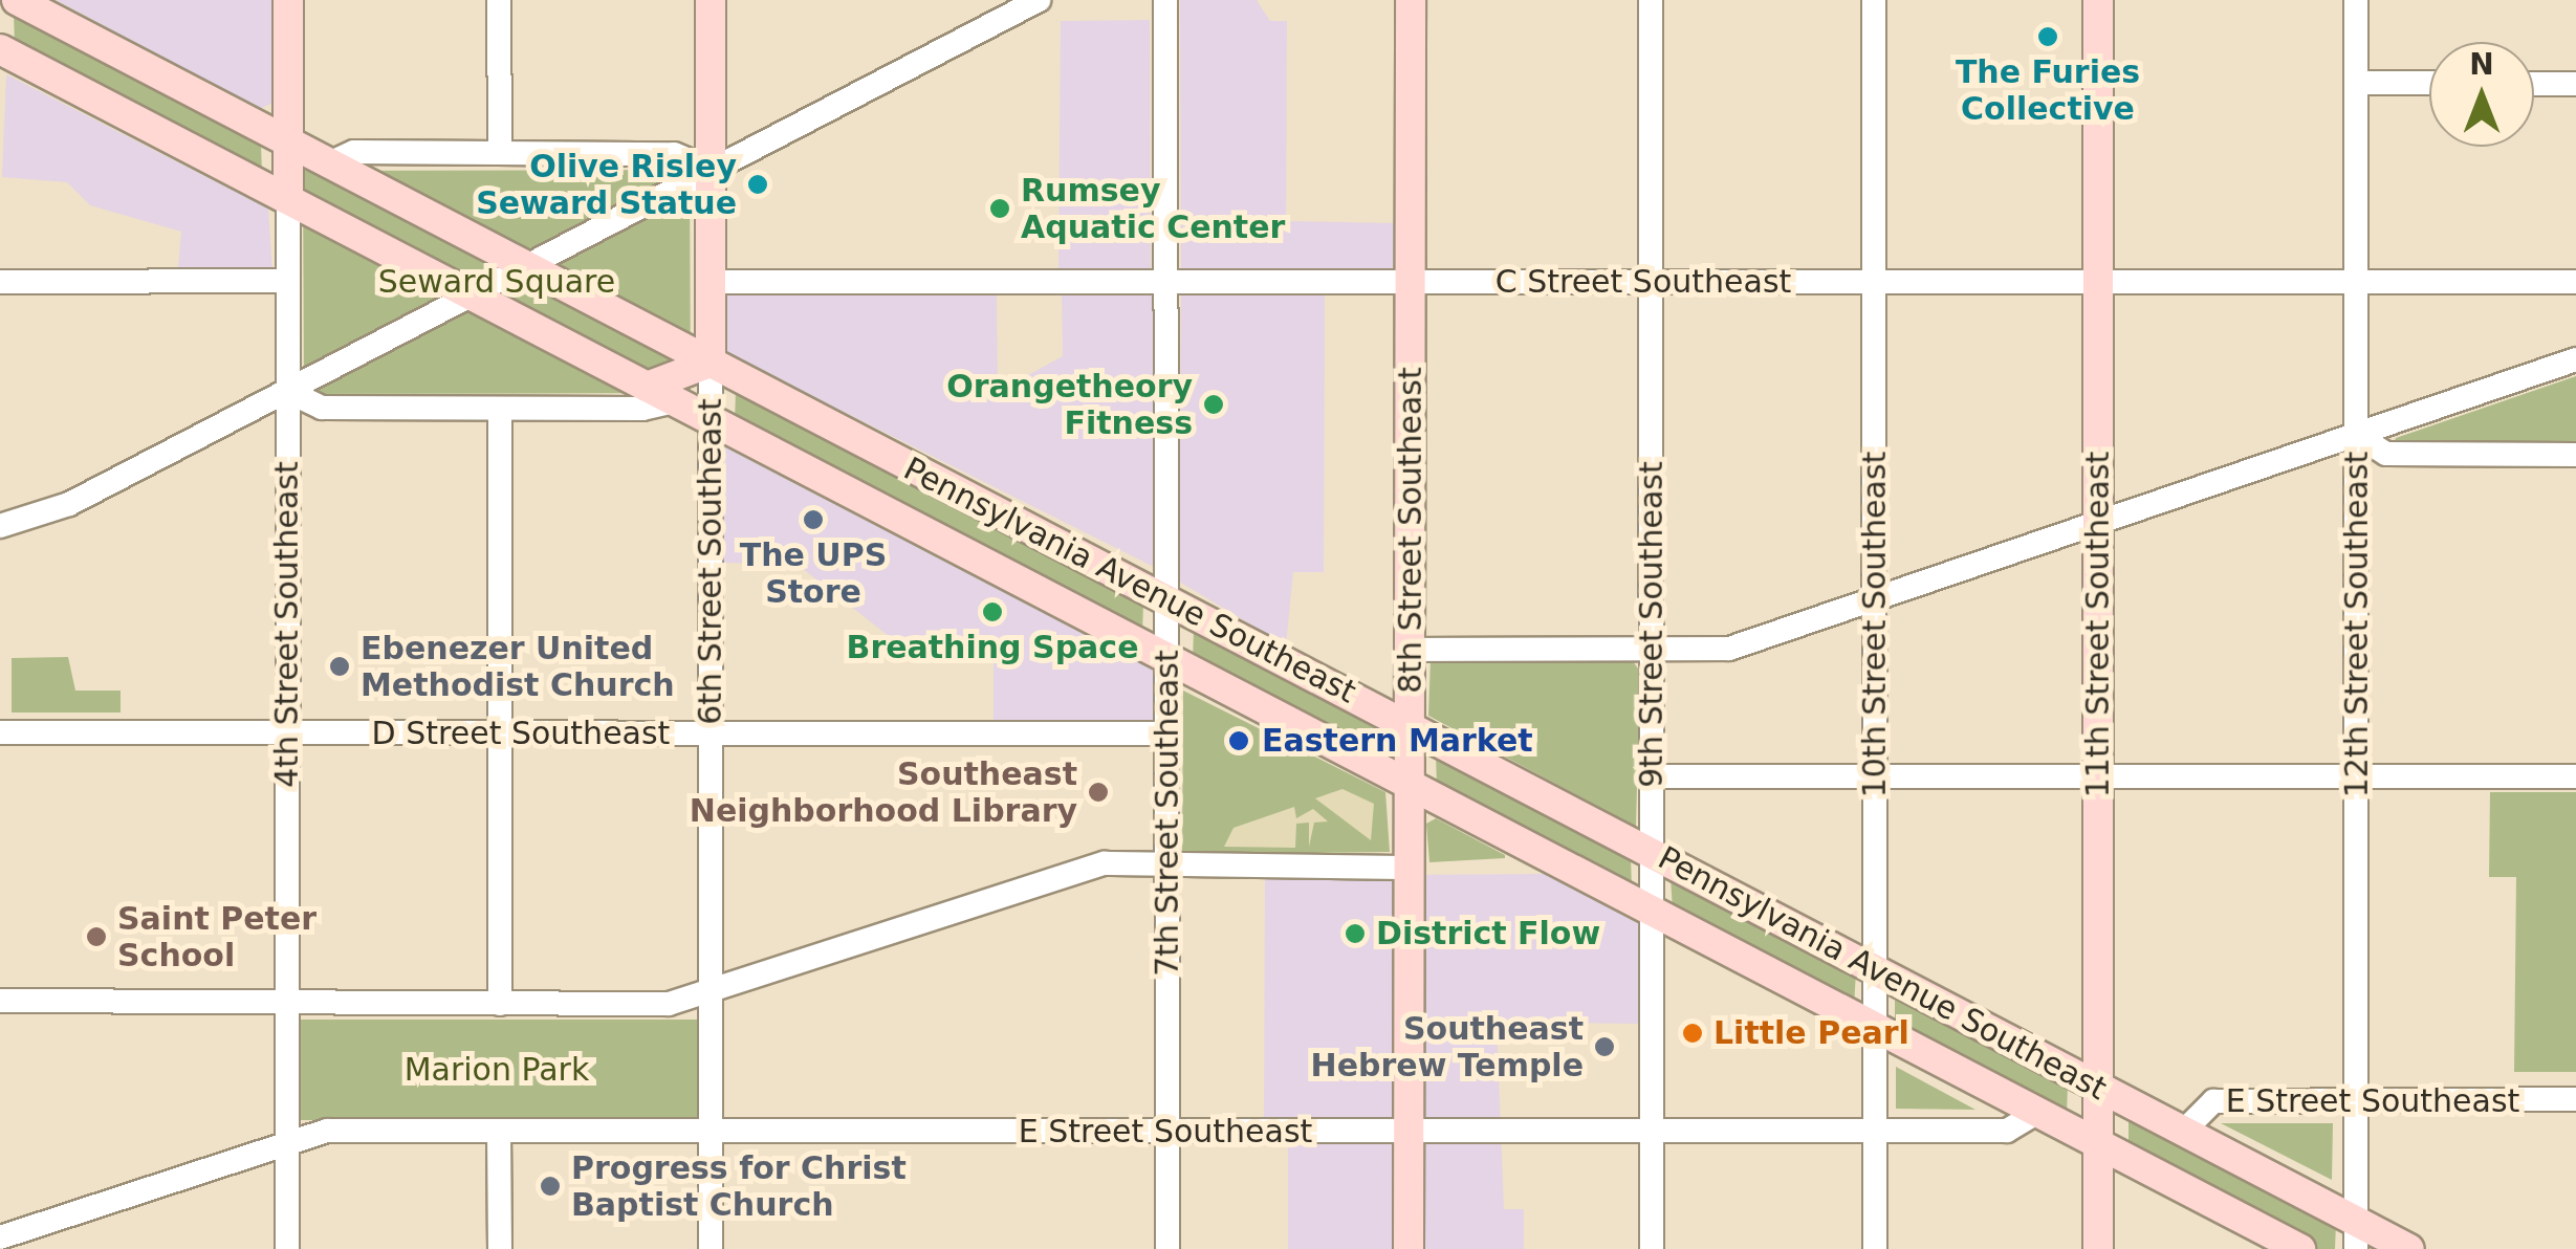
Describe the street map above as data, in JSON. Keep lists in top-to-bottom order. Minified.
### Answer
{"streets":{"main road":["8th Street Southeast","6th Street Southeast","Pennsylvania Avenue Southeast","4th Street Southeast","11th Street Southeast"],"street":["C Street Southeast","9th Street Southeast","10th Street Southeast","12th Street Southeast","D Street Southeast","7th Street Southeast","E Street Southeast"]},"crossings":[["C Street Southeast","8th Street Southeast"],["C Street Southeast","6th Street Southeast"],["C Street Southeast","9th Street Southeast"],["C Street Southeast","10th Street Southeast"],["C Street Southeast","11th Street Southeast"],["C Street Southeast","12th Street Southeast"],["C Street Southeast","7th Street Southeast"],["8th Street Southeast","Pennsylvania Avenue Southeast"],["8th Street Southeast","E Street Southeast"],["6th Street Southeast","Pennsylvania Avenue Southeast"],["6th Street Southeast","D Street Southeast"],["6th Street Southeast","E Street Southeast"],["Pennsylvania Avenue Southeast","4th Street Southeast"],["Pennsylvania Avenue Southeast","9th Street Southeast"],["Pennsylvania Avenue Southeast","10th Street Southeast"],["Pennsylvania Avenue Southeast","11th Street Southeast"],["Pennsylvania Avenue Southeast","12th Street Southeast"],["Pennsylvania Avenue Southeast","7th Street Southeast"],["Pennsylvania Avenue Southeast","E Street Southeast"],["4th Street Southeast","D Street Southeast"],["4th Street Southeast","E Street Southeast"],["9th Street Southeast","E Street Southeast"],["10th Street Southeast","E Street Southeast"],["12th Street Southeast","E Street Southeast"],["D Street Southeast","7th Street Southeast"],["7th Street Southeast","E Street Southeast"]],"parks":["Seward Square","Marion Park"],"places":["The Furies Collective","Olive Risley Seward Statue","Rumsey Aquatic Center","Orangetheory Fitness","The UPS Store","Breathing Space","Ebenezer United Methodist Church","Eastern Market","Southeast Neighborhood Library","District Flow","Saint Peter School","Little Pearl","Southeast Hebrew Temple","Progress for Christ Baptist Church"],"north":"top"}
